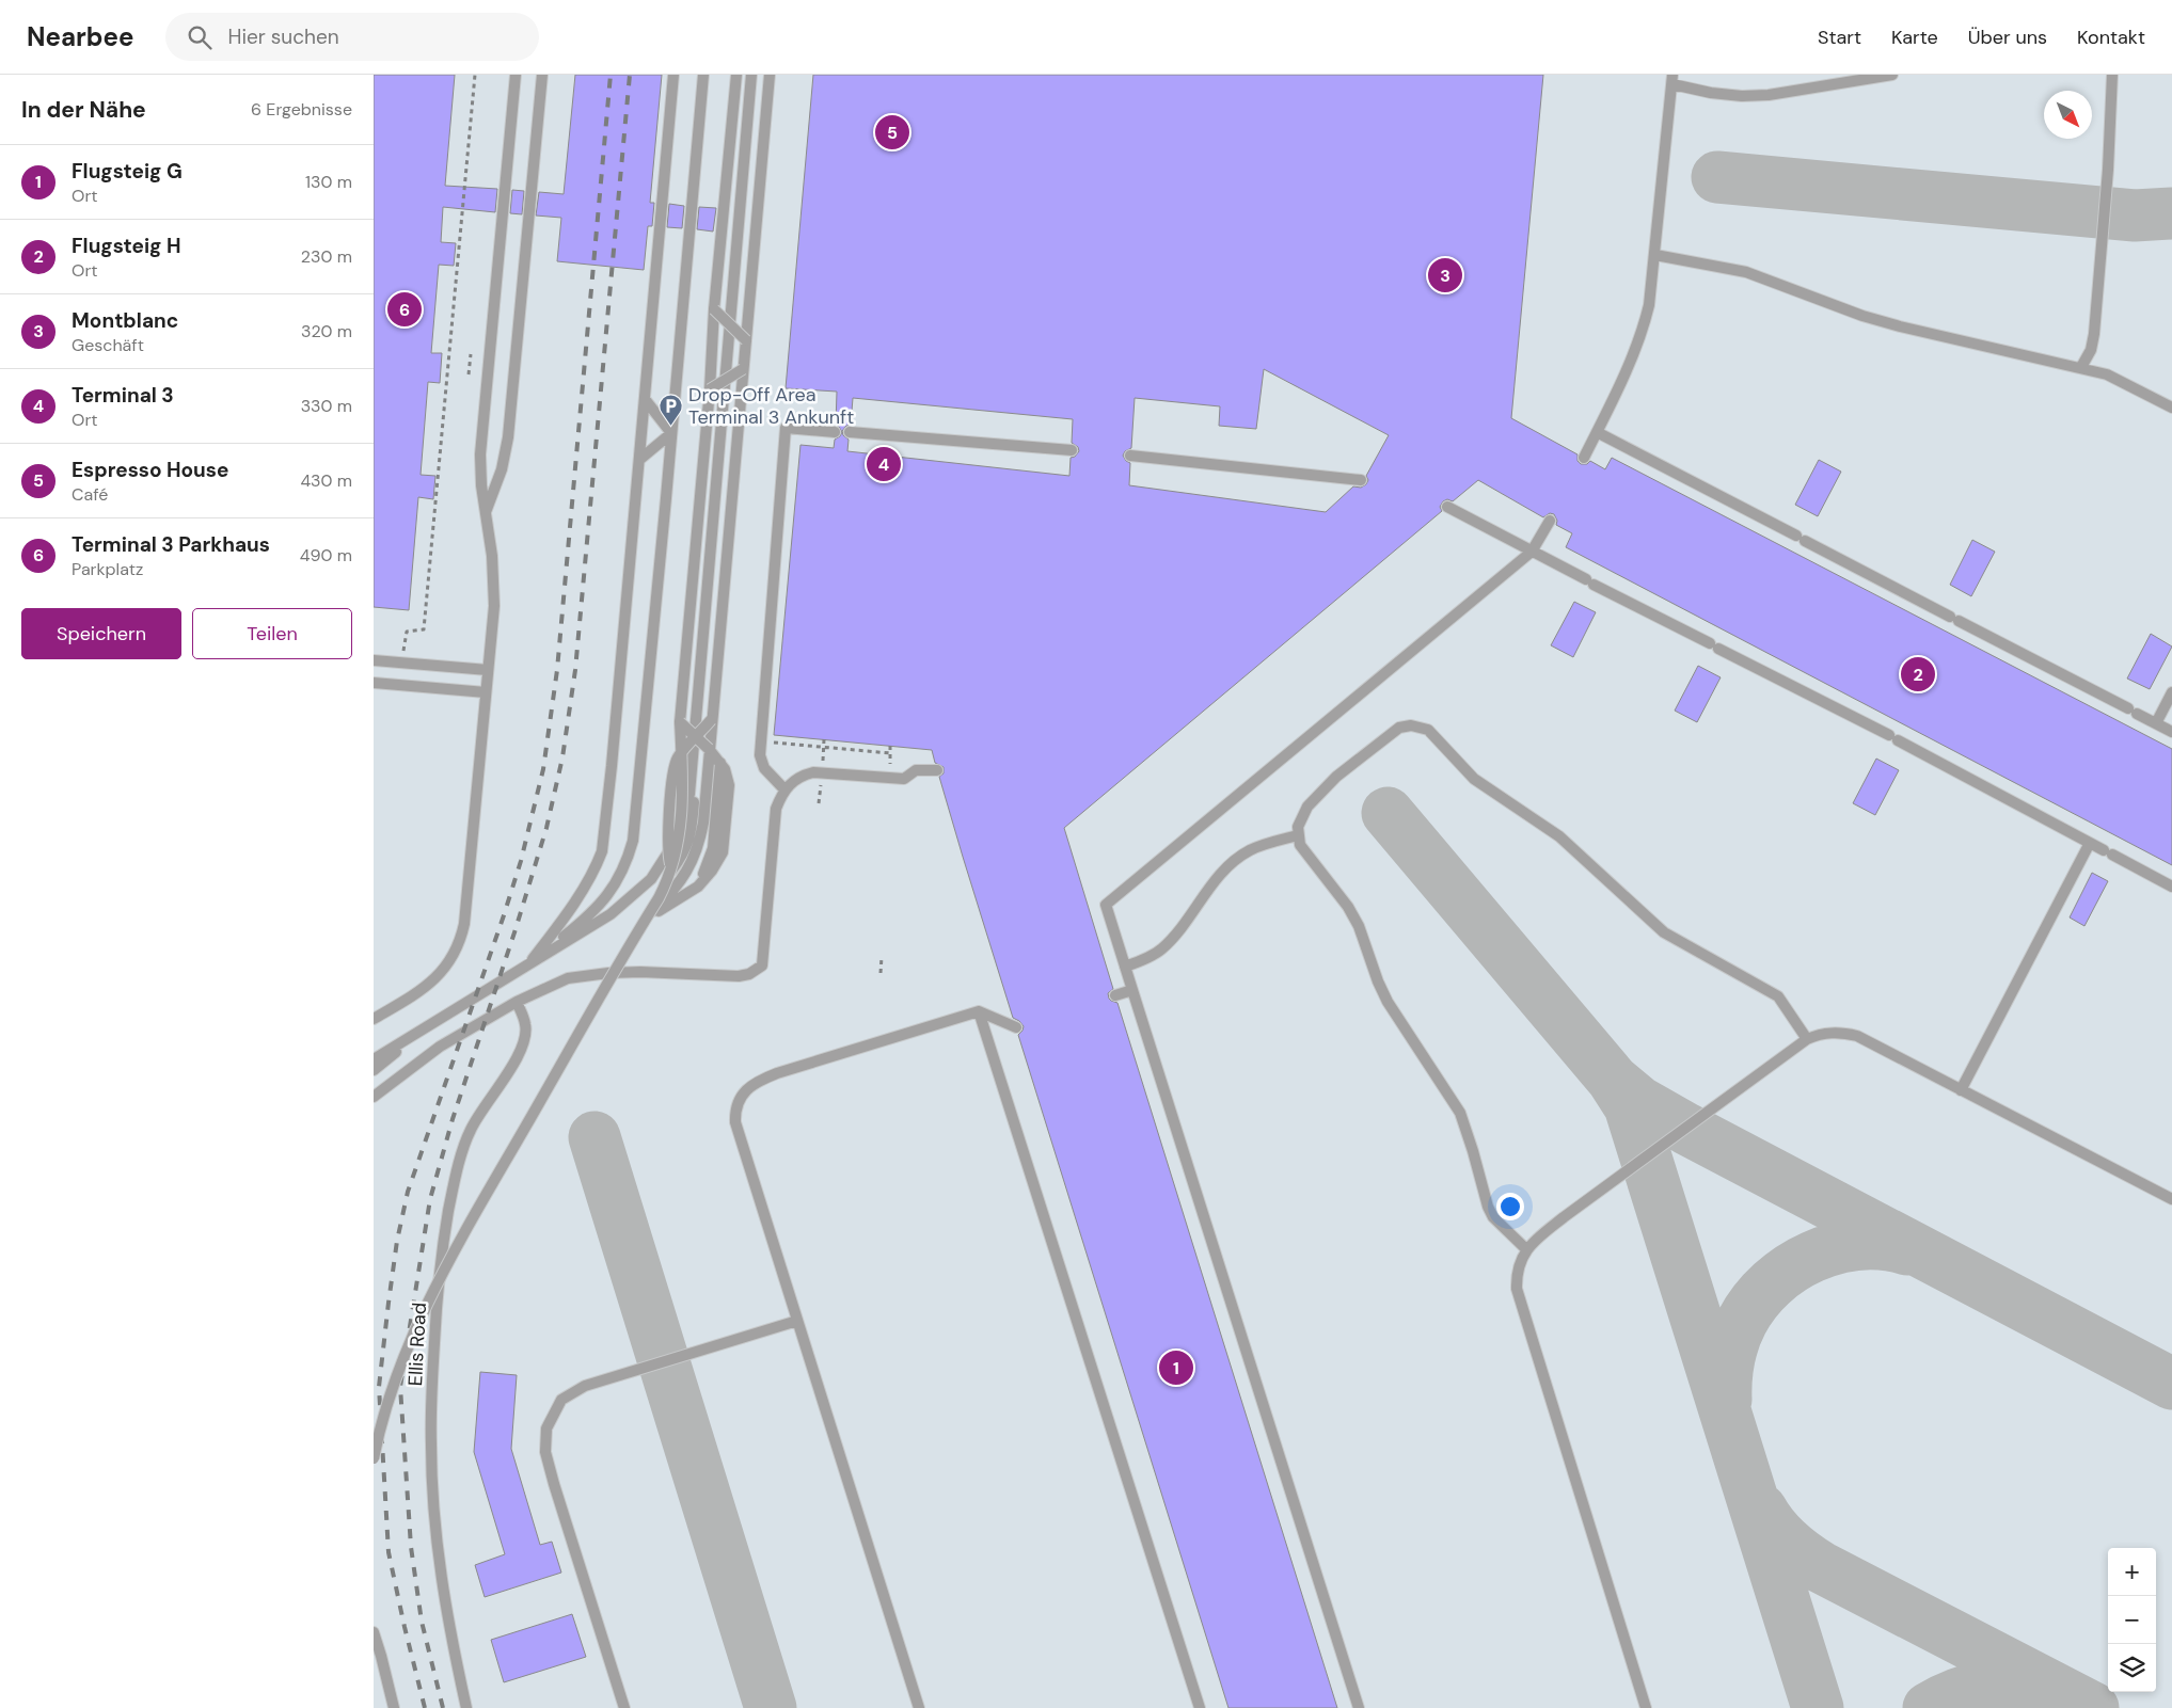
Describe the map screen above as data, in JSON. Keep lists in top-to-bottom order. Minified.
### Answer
{"streets":{"lane":["Ellis Road"]},"places":{"parking":["Drop-Off Area Terminal 3 Ankunft"]},"north":"bottom right","page":{"header":"Nearbee","search":"Hier suchen","nav":["Start","Karte","Über uns","Kontakt"],"heading":["In der Nähe","6 Ergebnisse"],"pins":["5","3","6","4","2","1"],"list":[{"mark":"1","name":"Flugsteig G","note":"Ort","value":"130 m"},{"mark":"2","name":"Flugsteig H","note":"Ort","value":"230 m"},{"mark":"3","name":"Montblanc","note":"Geschäft","value":"320 m"},{"mark":"4","name":"Terminal 3","note":"Ort","value":"330 m"},{"mark":"5","name":"Espresso House","note":"Café","value":"430 m"},{"mark":"6","name":"Terminal 3 Parkhaus","note":"Parkplatz","value":"490 m"}],"buttons":["Speichern","Teilen"],"map_buttons":["+","−"]}}
